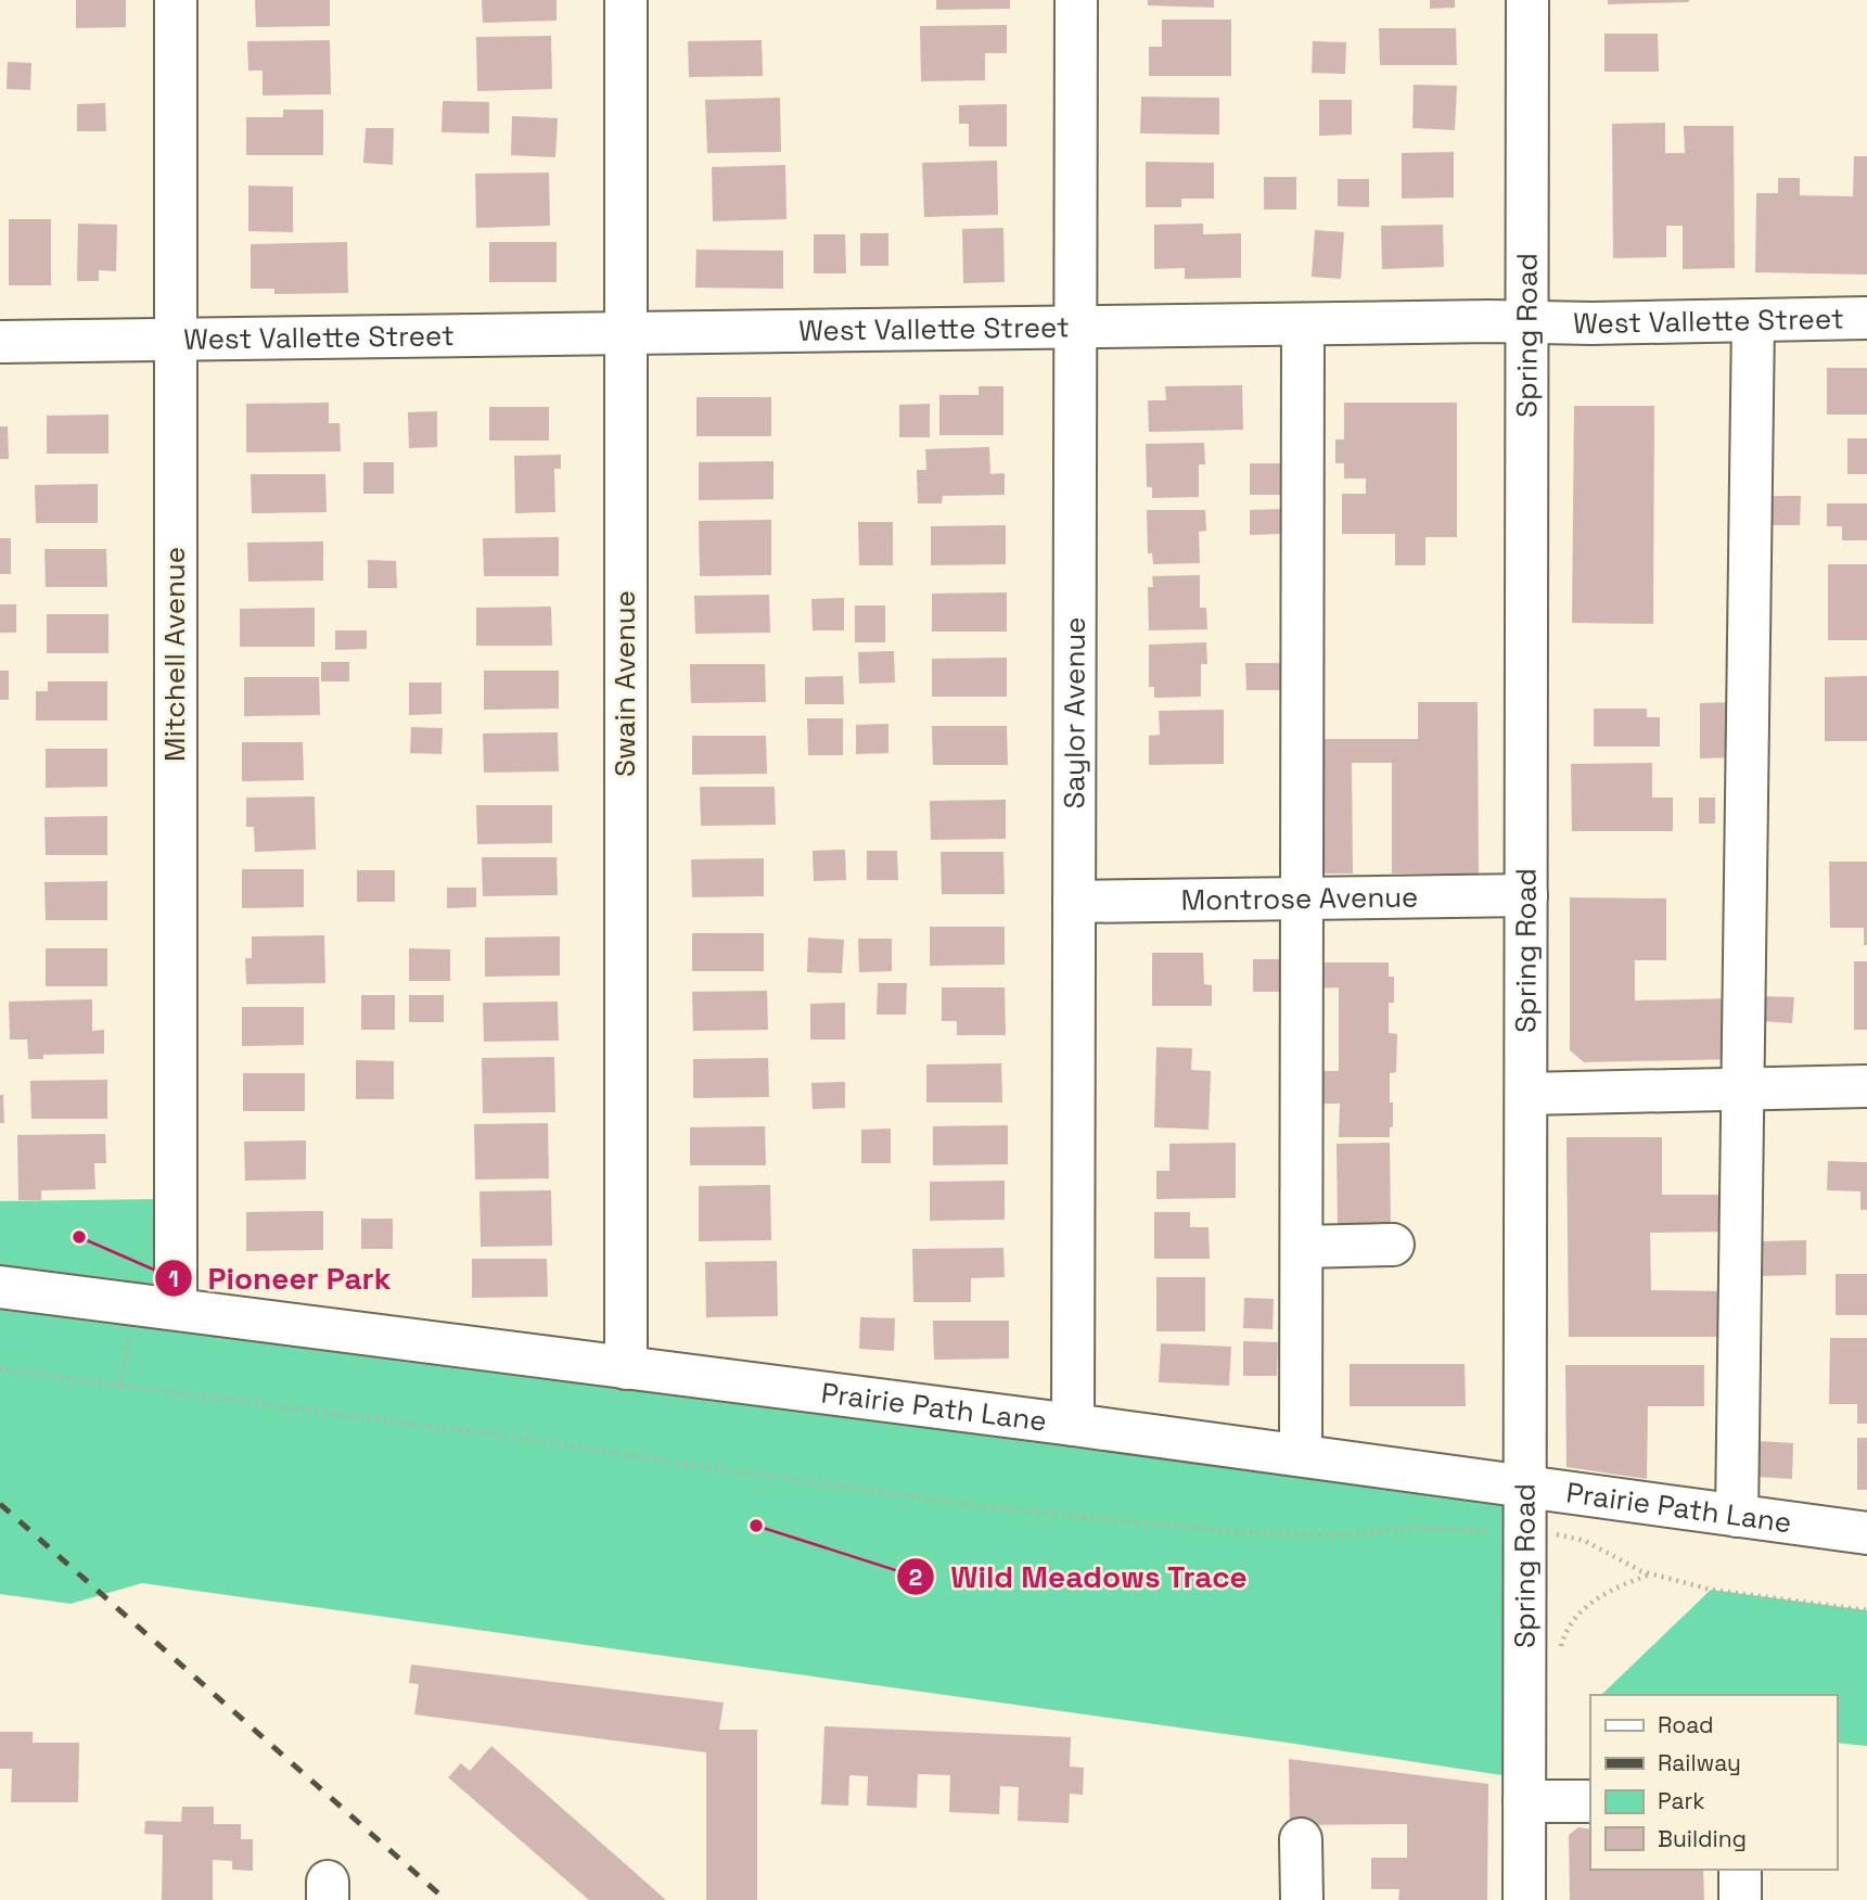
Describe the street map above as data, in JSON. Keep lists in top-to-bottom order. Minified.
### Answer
{"streets":{"street":["West Vallette Street","Spring Road","Mitchell Avenue","Swain Avenue","Saylor Avenue","Montrose Avenue","Prairie Path Lane"]},"crossings":[["West Vallette Street","Spring Road"],["West Vallette Street","Mitchell Avenue"],["West Vallette Street","Swain Avenue"],["West Vallette Street","Saylor Avenue"],["Spring Road","Montrose Avenue"],["Spring Road","Prairie Path Lane"],["Mitchell Avenue","Prairie Path Lane"],["Swain Avenue","Prairie Path Lane"],["Saylor Avenue","Montrose Avenue"],["Saylor Avenue","Prairie Path Lane"]],"places":["Pioneer Park","Wild Meadows Trace"],"legend":["Road","Railway","Park","Building"]}
